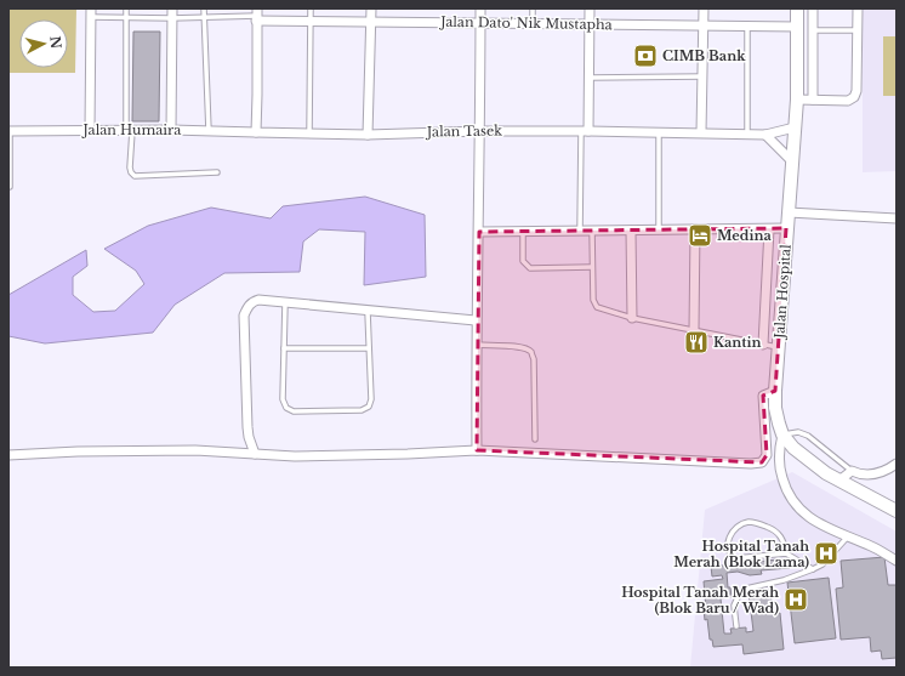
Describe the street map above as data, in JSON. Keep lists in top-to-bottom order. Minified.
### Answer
{"streets":{"main road":["Jalan Hospital"],"street":["Jalan Dato' Nik Mustapha","Jalan Humaira","Jalan Tasek"]},"crossings":[["Jalan Dato' Nik Mustapha","Jalan Hospital"],["Jalan Humaira","Jalan Tasek"],["Jalan Tasek","Jalan Hospital"]],"places":{"bank":["CIMB Bank"],"hotel":["Medina"],"restaurant":["Kantin"],"hospital":["Hospital Tanah Merah (Blok Lama)","Hospital Tanah Merah (Blok Baru / Wad)"]},"north":"right"}
